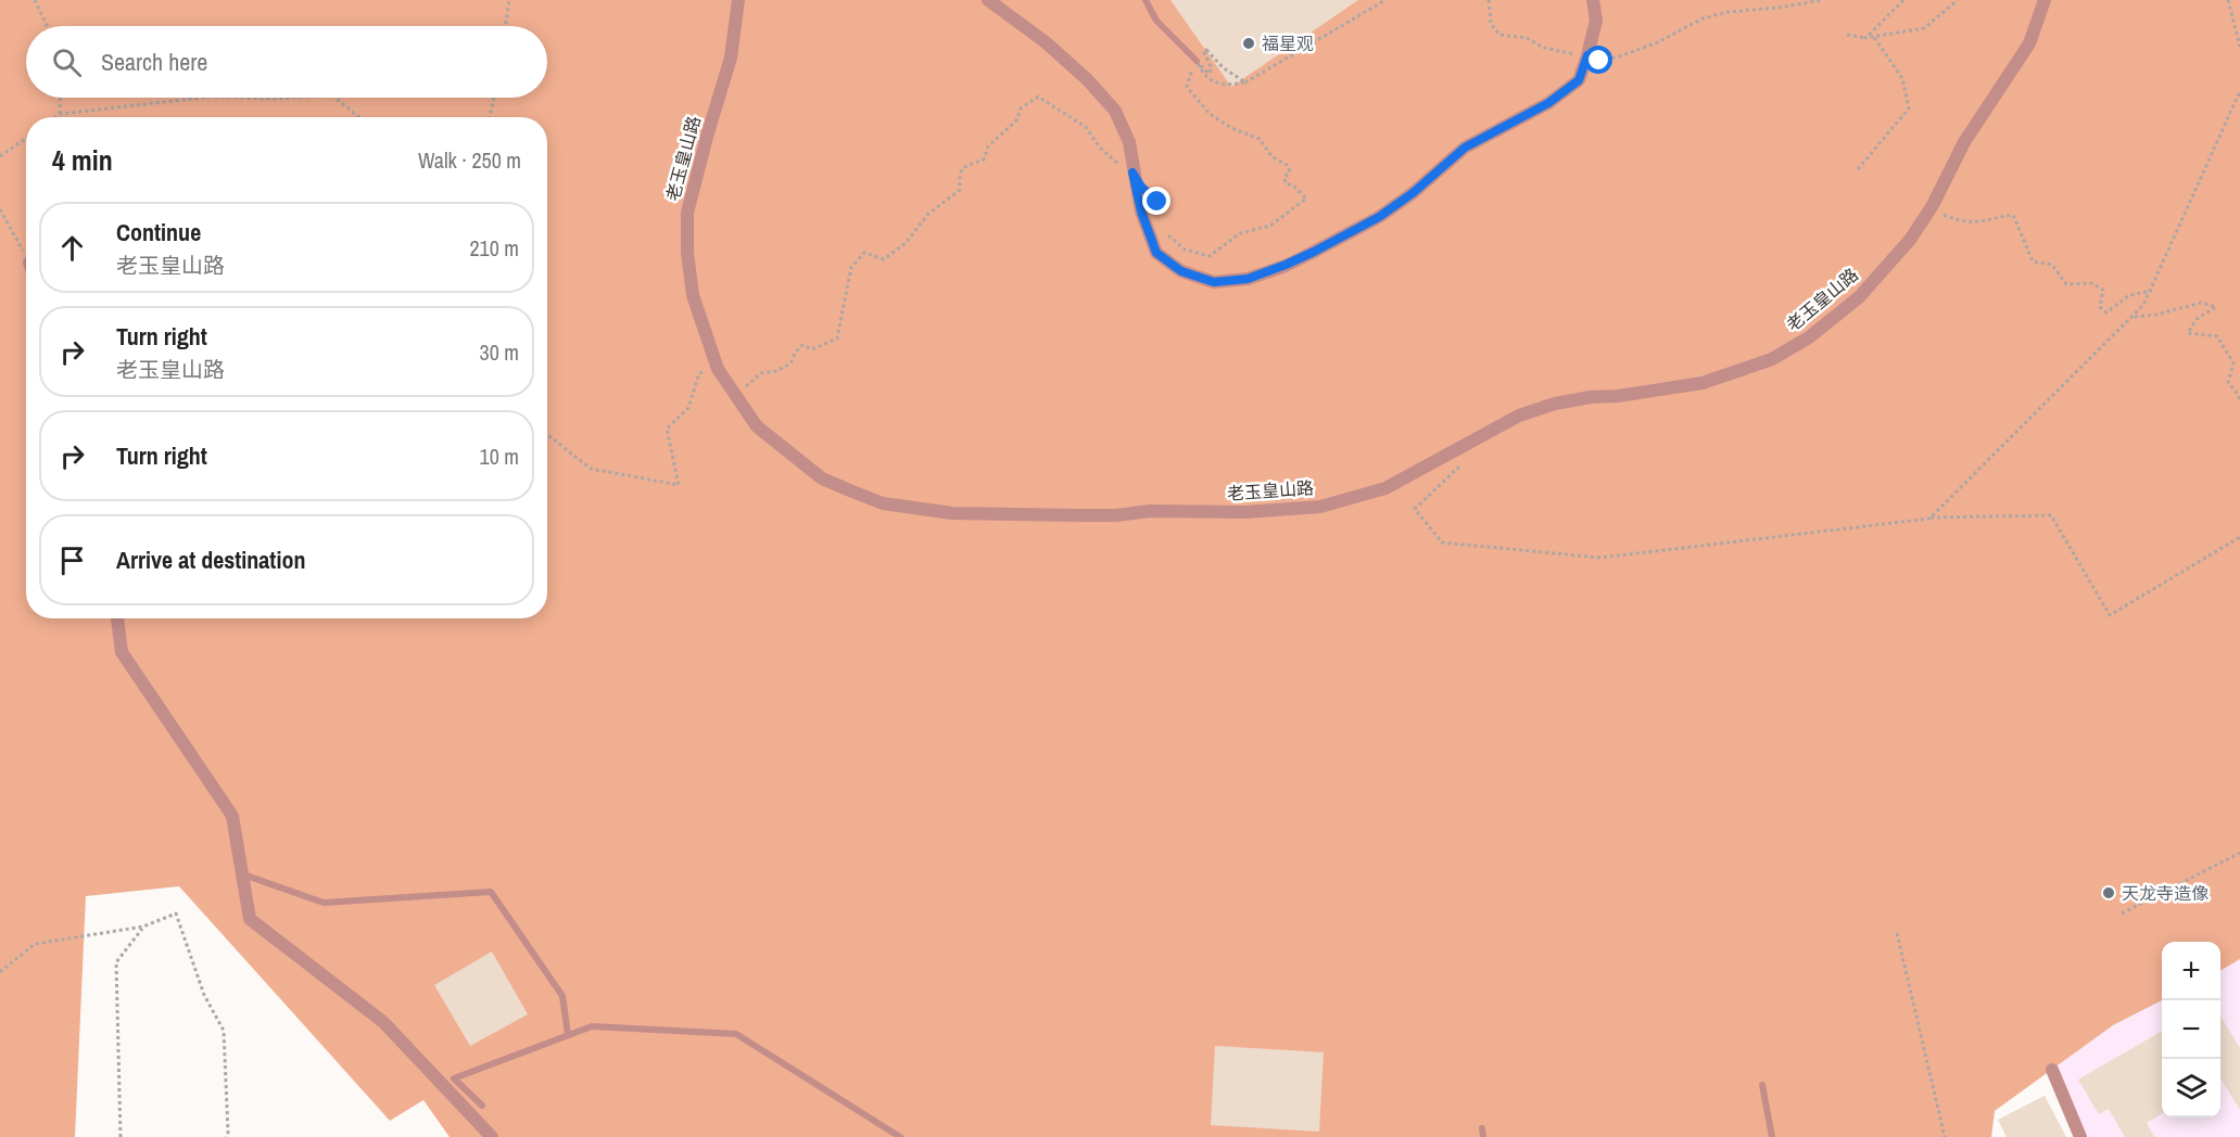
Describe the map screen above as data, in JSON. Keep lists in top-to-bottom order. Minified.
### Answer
{"streets":{"street":["老玉皇山路"]},"places":["福星观","天龙寺造像"],"page":{"search":"Search here","heading":["4 min","Walk · 250 m"],"list":[["Continue","老玉皇山路","210 m"],["Turn right","老玉皇山路","30 m"],["Turn right","10 m"],"Arrive at destination"],"map_buttons":["+","−"]}}
